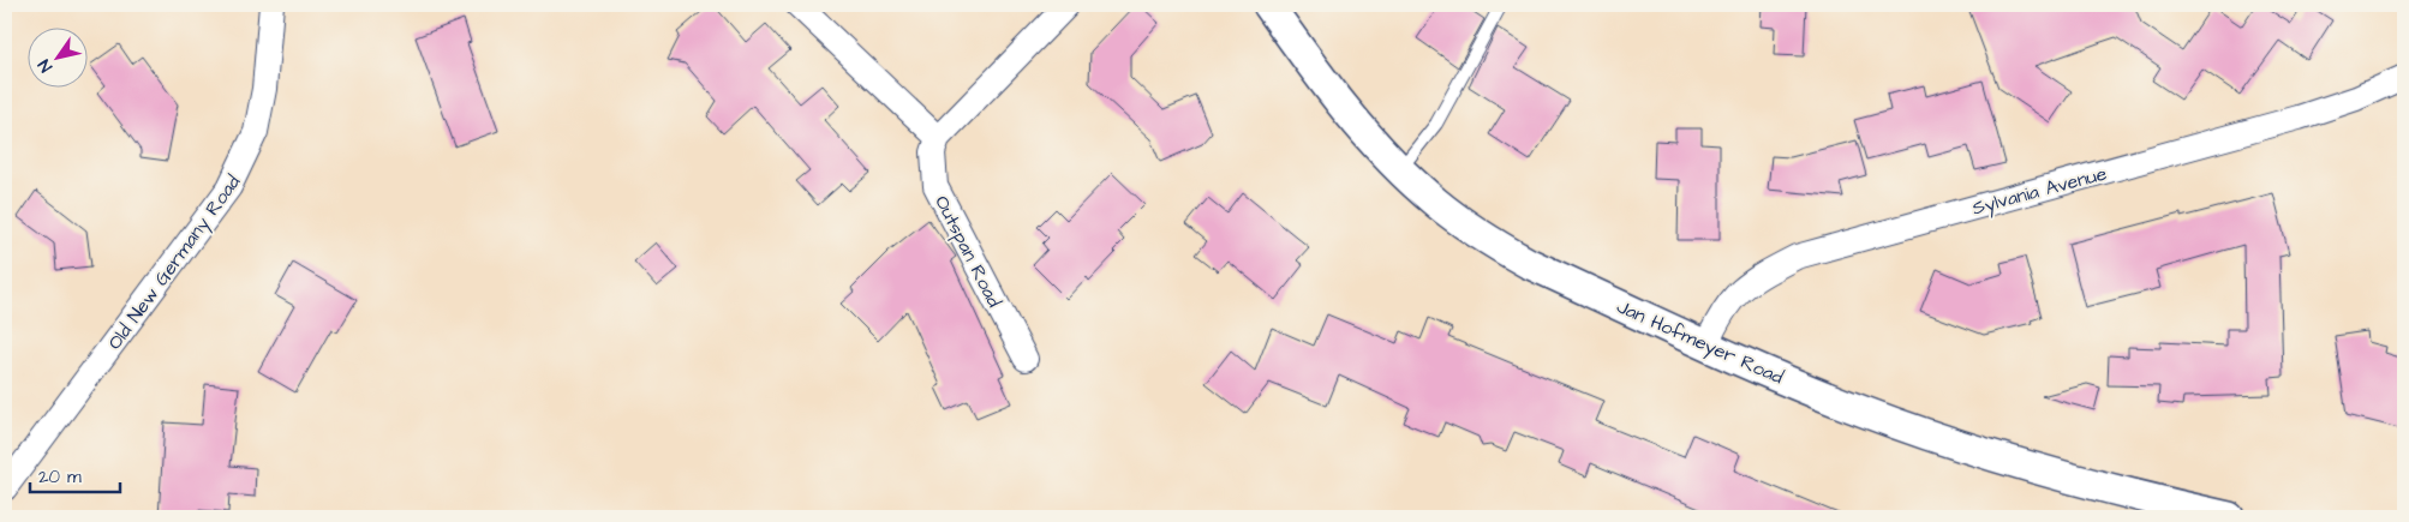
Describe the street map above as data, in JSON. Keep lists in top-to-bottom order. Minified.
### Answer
{"streets":{"street":["Sylvania Avenue","Outspan Road","Old New Germany Road","Jan Hofmeyer Road"]},"crossings":[["Sylvania Avenue","Jan Hofmeyer Road"]],"scale_bar":"20 m","north":"bottom left"}
